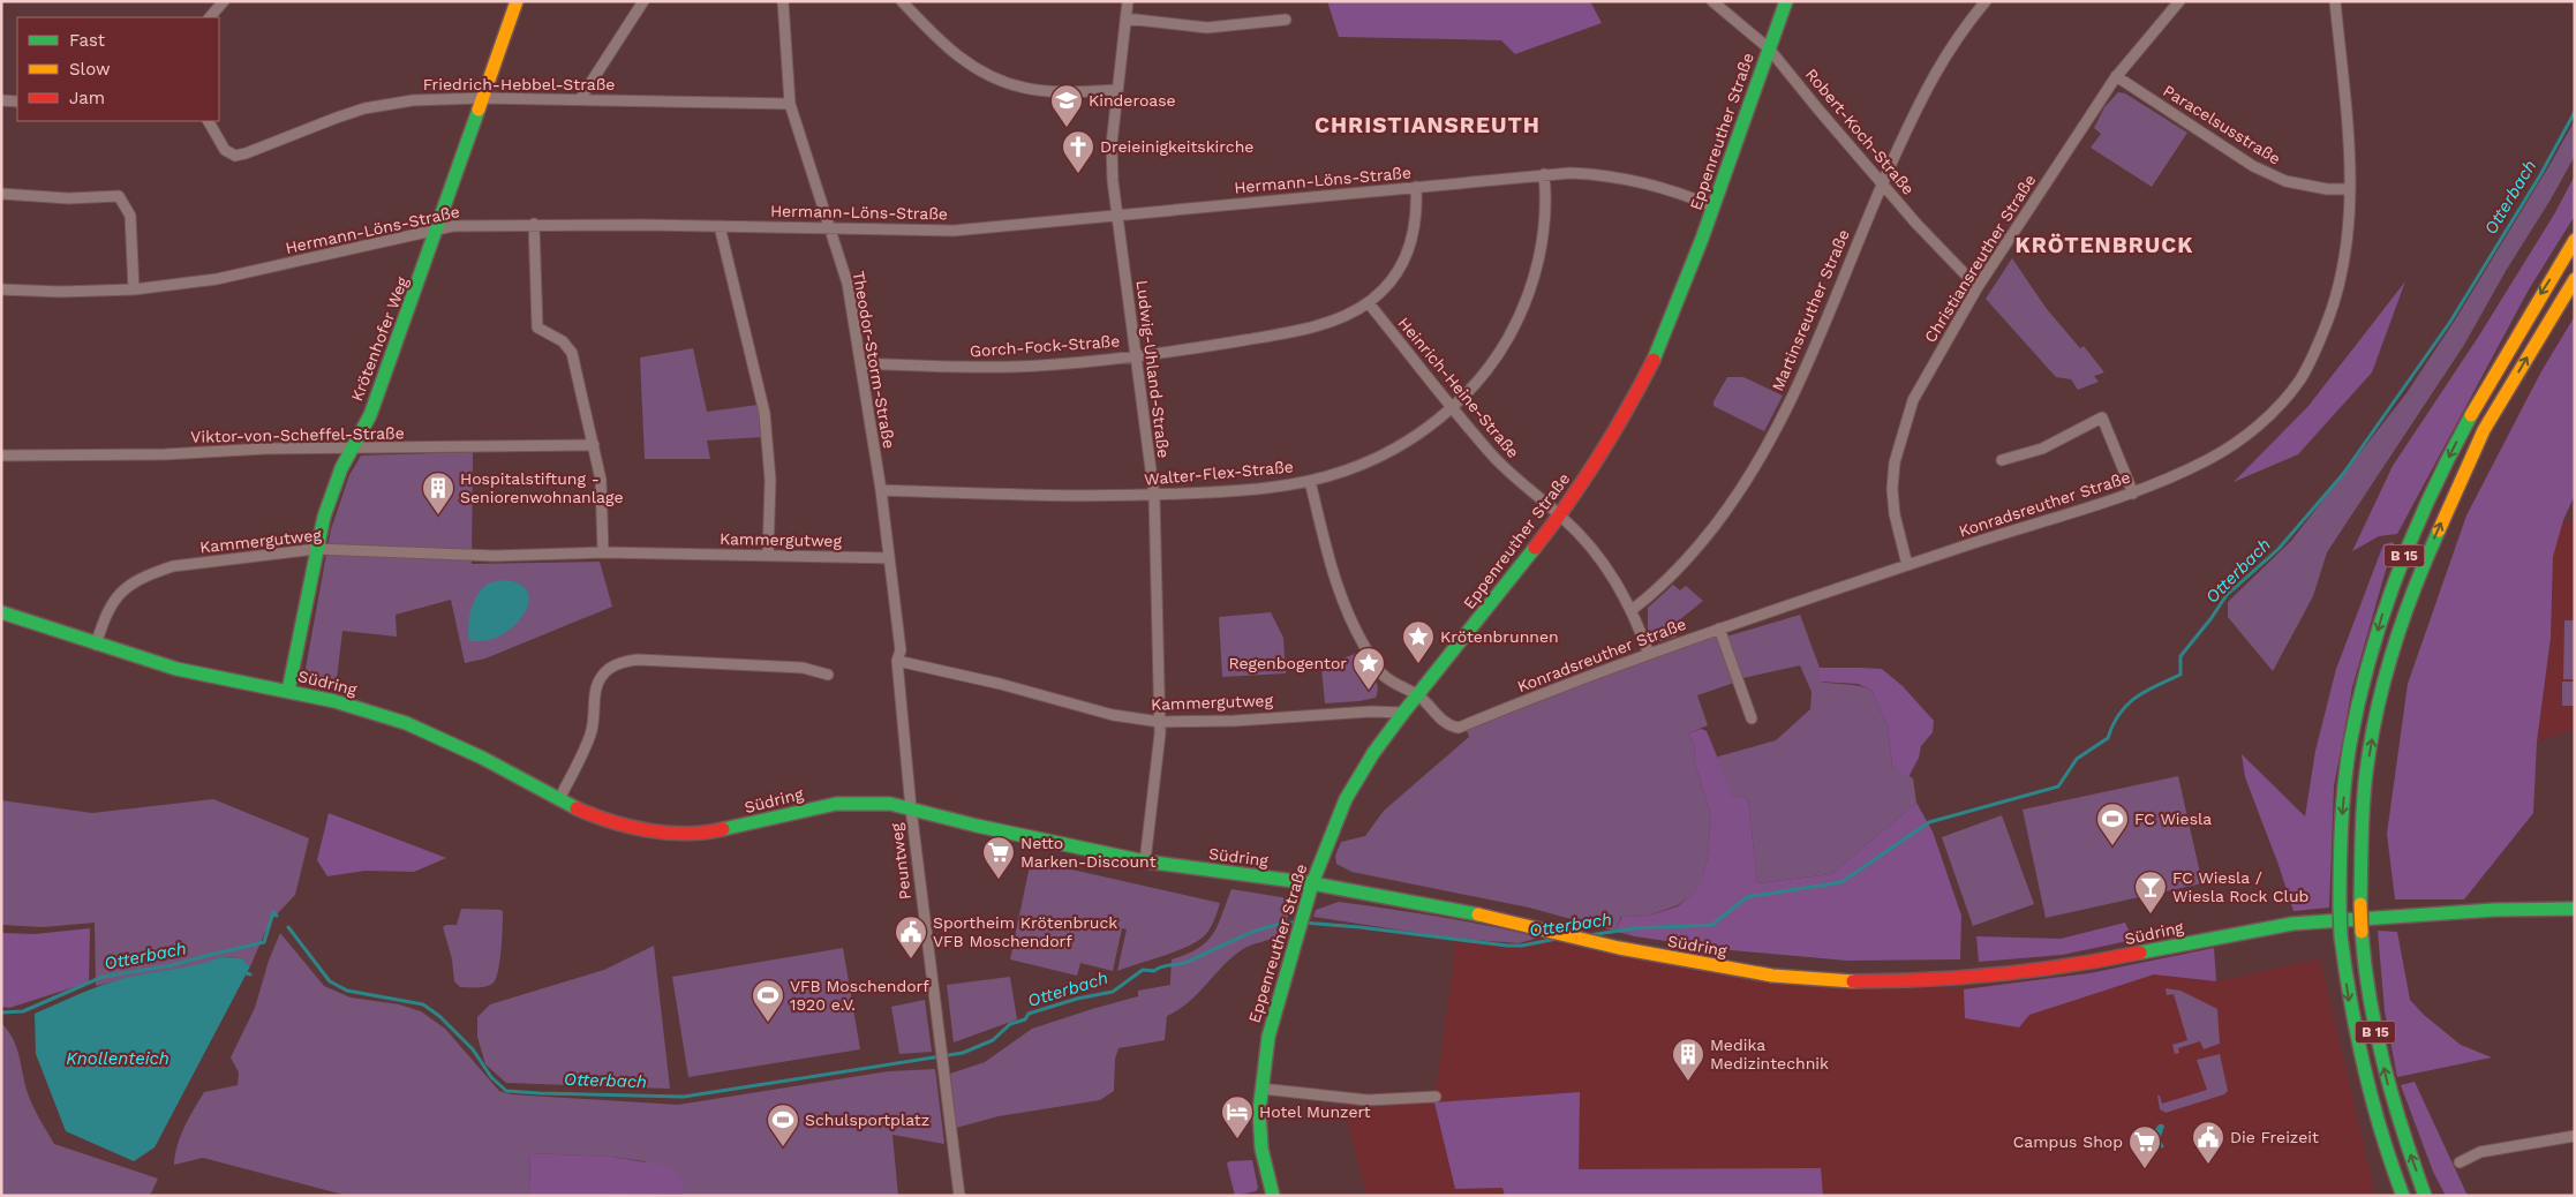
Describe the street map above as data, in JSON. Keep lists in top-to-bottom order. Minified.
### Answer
{"streets":{"main road":["Eppenreuther Straße","Krötenhofer Weg","B 15","Südring"],"street":["Friedrich-Hebbel-Straße","Paracelsusstraße","Robert-Koch-Straße","Hermann-Löns-Straße","Christiansreuther Straße","Martinsreuther Straße","Gorch-Fock-Straße","Theodor-Storm-Straße","Ludwig-Uhland-Straße","Heinrich-Heine-Straße","Viktor-von-Scheffel-Straße","Walter-Flex-Straße","Konradsreuther Straße","Kammergutweg","Peuntweg"]},"crossings":[["Friedrich-Hebbel-Straße","Krötenhofer Weg"],["Friedrich-Hebbel-Straße","Theodor-Storm-Straße"],["Paracelsusstraße","Christiansreuther Straße"],["Paracelsusstraße","Konradsreuther Straße"],["Eppenreuther Straße","Robert-Koch-Straße"],["Eppenreuther Straße","Hermann-Löns-Straße"],["Eppenreuther Straße","Heinrich-Heine-Straße"],["Eppenreuther Straße","Konradsreuther Straße"],["Eppenreuther Straße","Kammergutweg"],["Eppenreuther Straße","Südring"],["Robert-Koch-Straße","Christiansreuther Straße"],["Robert-Koch-Straße","Martinsreuther Straße"],["Hermann-Löns-Straße","Krötenhofer Weg"],["Hermann-Löns-Straße","Gorch-Fock-Straße"],["Hermann-Löns-Straße","Theodor-Storm-Straße"],["Hermann-Löns-Straße","Ludwig-Uhland-Straße"],["Hermann-Löns-Straße","Walter-Flex-Straße"],["Christiansreuther Straße","Konradsreuther Straße"],["Martinsreuther Straße","Heinrich-Heine-Straße"],["Krötenhofer Weg","Viktor-von-Scheffel-Straße"],["Krötenhofer Weg","Kammergutweg"],["Krötenhofer Weg","Südring"],["Gorch-Fock-Straße","Theodor-Storm-Straße"],["Gorch-Fock-Straße","Ludwig-Uhland-Straße"],["Gorch-Fock-Straße","Heinrich-Heine-Straße"],["Theodor-Storm-Straße","Walter-Flex-Straße"],["Theodor-Storm-Straße","Kammergutweg"],["Ludwig-Uhland-Straße","Walter-Flex-Straße"],["Ludwig-Uhland-Straße","Kammergutweg"],["Ludwig-Uhland-Straße","Südring"],["Heinrich-Heine-Straße","Walter-Flex-Straße"],["Heinrich-Heine-Straße","Konradsreuther Straße"],["Walter-Flex-Straße","Konradsreuther Straße"],["Kammergutweg","Südring"],["Kammergutweg","Peuntweg"],["Südring","Peuntweg"]],"districts":["CHRISTIANSREUTH","KRÖTENBRUCK"],"water":["Otterbach","Knollenteich"],"places":{"school or university":["Kinderoase"],"church":["Dreieinigkeitskirche"],"building":["Hospitalstiftung - Seniorenwohnanlage","Medika Medizintechnik"],"place":["Krötenbrunnen","Regenbogentor"],"sports":["FC Wiesla","VFB Moschendorf 1920 e.V.","Schulsportplatz"],"supermarket":["Netto Marken-Discount","Campus Shop"],"bar":["FC Wiesla / Wiesla Rock Club"],"public building":["Sportheim Krötenbruck VFB Moschendorf","Die Freizeit"],"hotel":["Hotel Munzert"]},"legend":["Fast","Slow","Jam"]}
